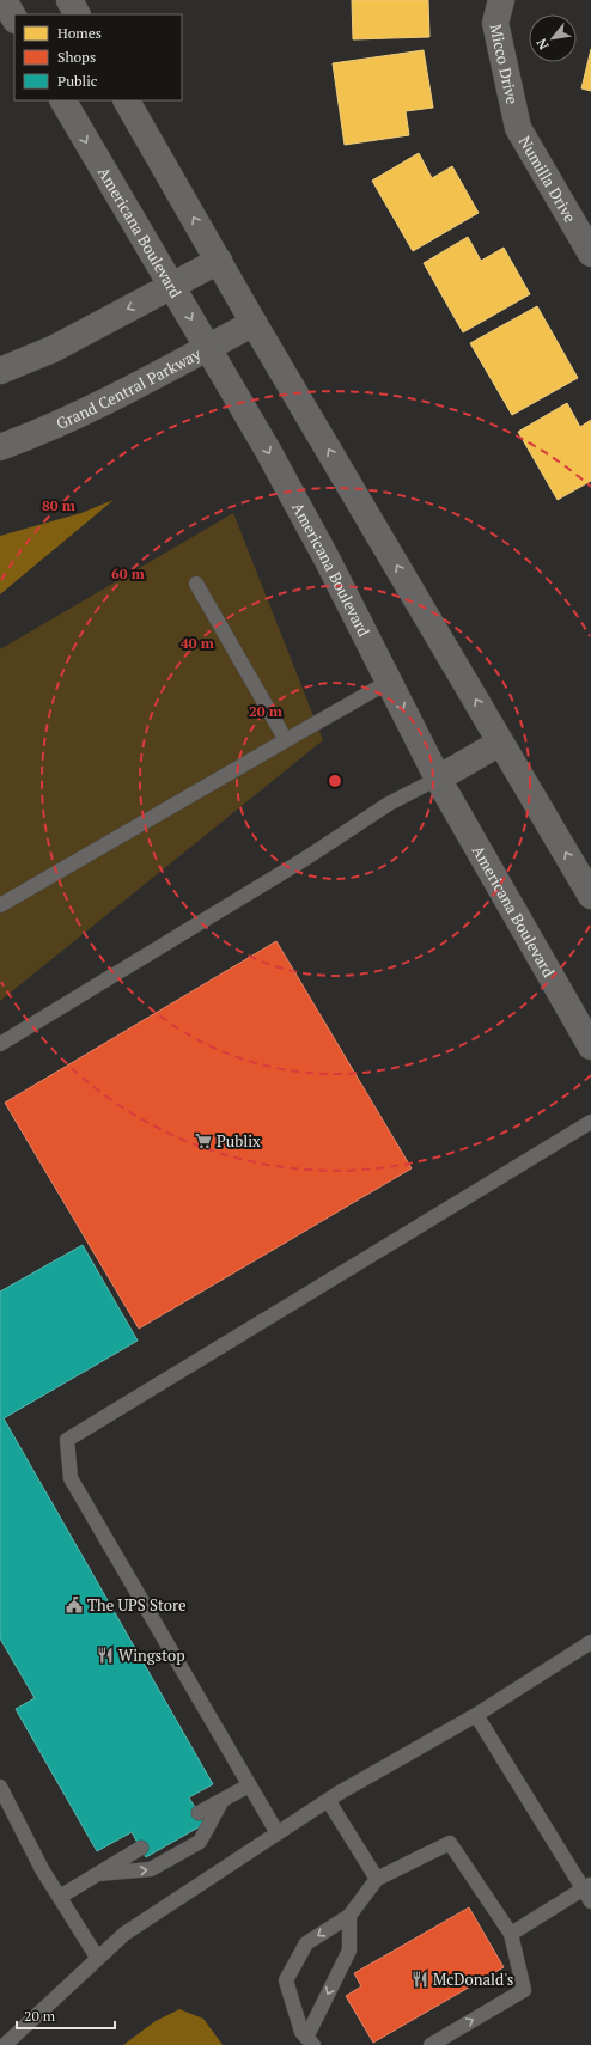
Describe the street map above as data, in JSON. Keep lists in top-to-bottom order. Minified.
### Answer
{"streets":{"main road":["Micco Drive","Numilla Drive","Americana Boulevard","Grand Central Parkway"]},"crossings":[["Micco Drive","Numilla Drive"],["Americana Boulevard","Grand Central Parkway"]],"places":{"supermarket":["Publix"],"public building":["The UPS Store"],"restaurant":["Wingstop","McDonald's"]},"legend":["Homes","Shops","Public"],"scale_bar":"20 m","north":"bottom left","rings":["80 m","60 m","40 m","20 m"]}
